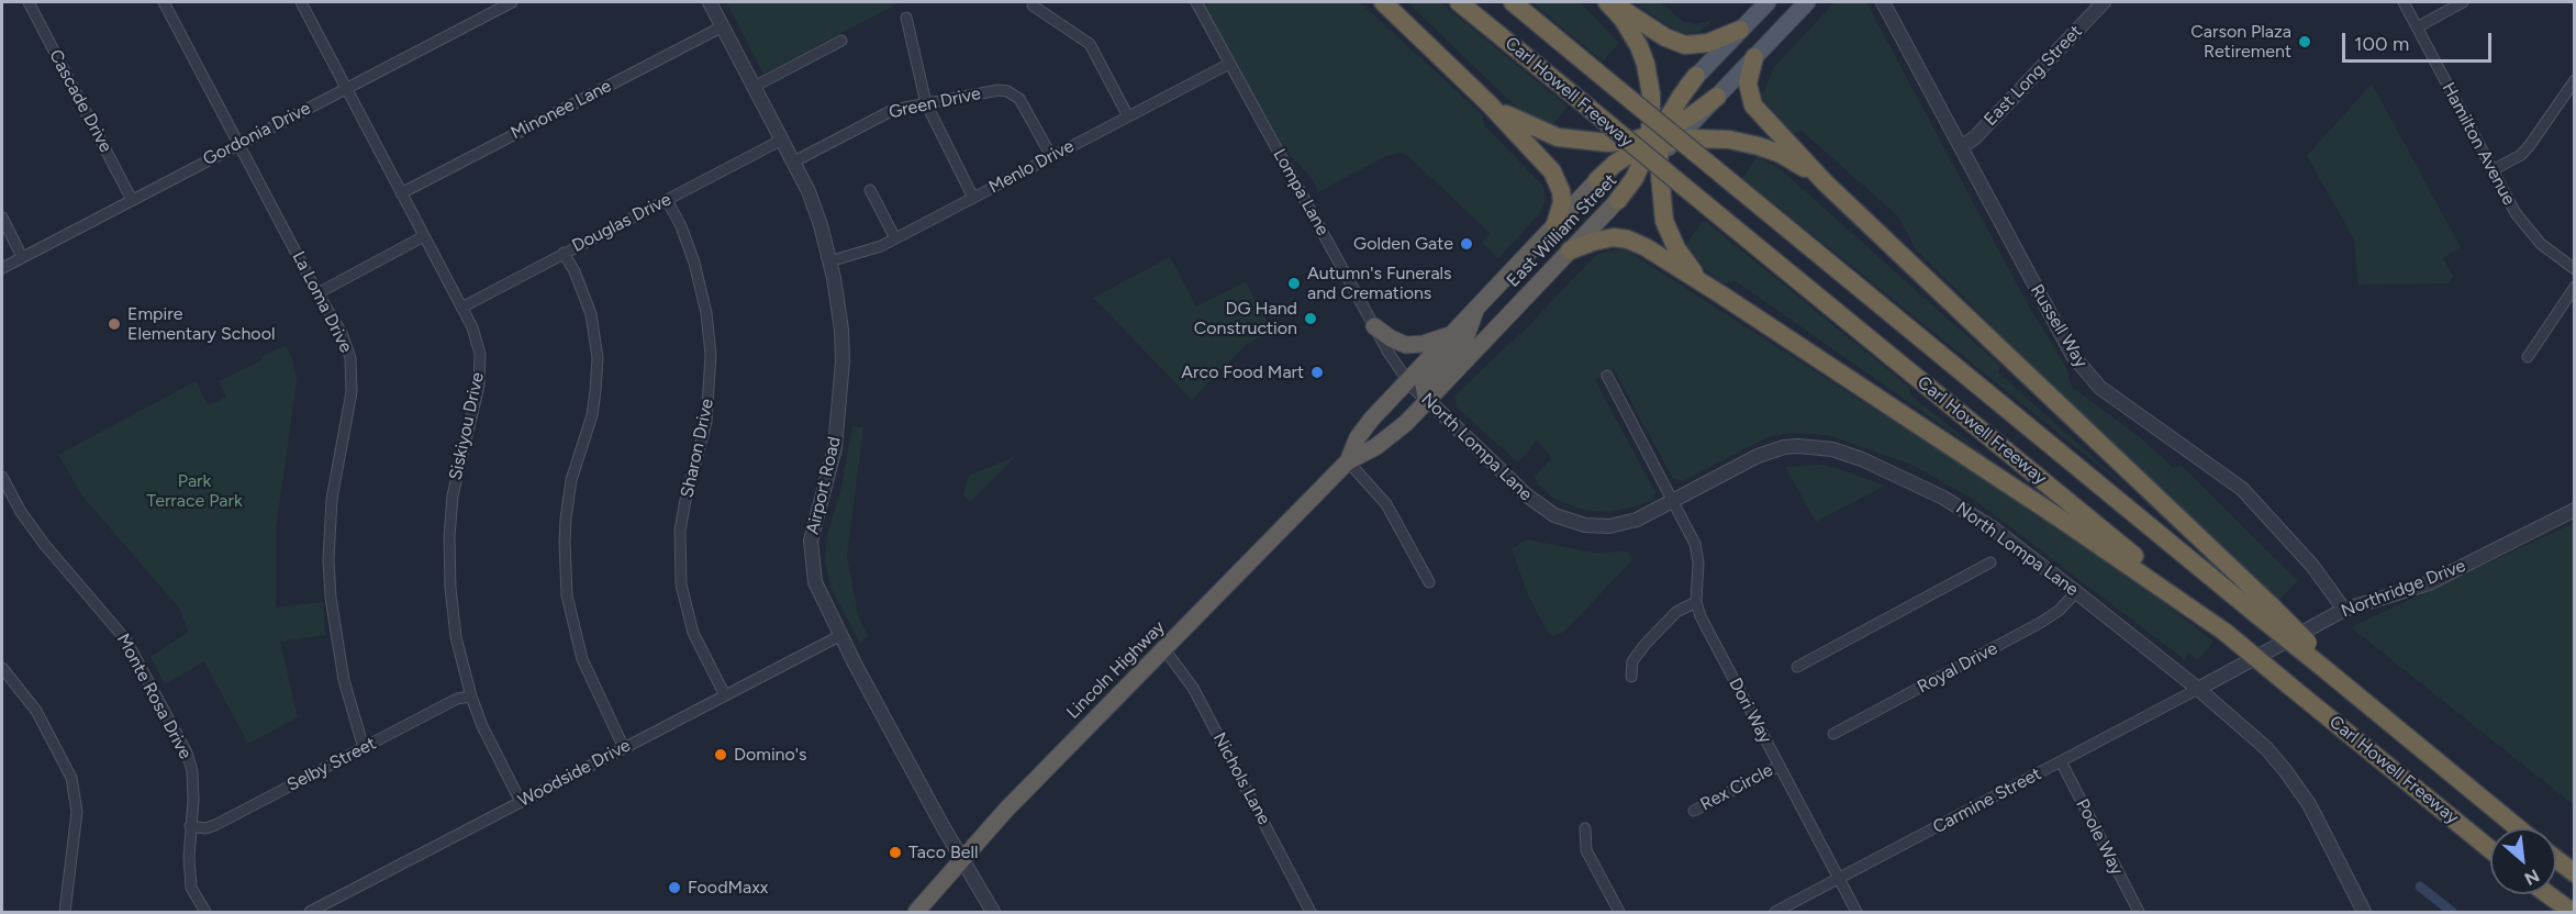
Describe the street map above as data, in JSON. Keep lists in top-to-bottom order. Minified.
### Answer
{"streets":{"highway":["Carl Howell Freeway","East William Street","Lincoln Highway"],"street":["East Long Street","Cascade Drive","Green Drive","Minonee Lane","Gordonia Drive","Hamilton Avenue","Menlo Drive","Lompa Lane","Douglas Drive","La Loma Drive","Russell Way","Siskiyou Drive","North Lompa Lane","Sharon Drive","Airport Road","Northridge Drive","Royal Drive","Monte Rosa Drive","Dori Way","Selby Street","Woodside Drive","Nichols Lane","Rex Circle","Carmine Street","Poole Way"]},"crossings":[["East Long Street","Russell Way"],["Cascade Drive","Gordonia Drive"],["Green Drive","Menlo Drive"],["Green Drive","Airport Road"],["Minonee Lane","Siskiyou Drive"],["Minonee Lane","Airport Road"],["Gordonia Drive","La Loma Drive"],["Gordonia Drive","Siskiyou Drive"],["Menlo Drive","Lompa Lane"],["Menlo Drive","Airport Road"],["Lompa Lane","East William Street"],["Lompa Lane","North Lompa Lane"],["Lompa Lane","Lincoln Highway"],["Douglas Drive","Siskiyou Drive"],["Douglas Drive","Sharon Drive"],["Douglas Drive","Airport Road"],["East William Street","North Lompa Lane"],["East William Street","Lincoln Highway"],["La Loma Drive","Selby Street"],["Russell Way","Northridge Drive"],["Siskiyou Drive","Selby Street"],["Siskiyou Drive","Woodside Drive"],["North Lompa Lane","Northridge Drive"],["North Lompa Lane","Royal Drive"],["North Lompa Lane","Lincoln Highway"],["North Lompa Lane","Dori Way"],["North Lompa Lane","Carmine Street"],["Sharon Drive","Woodside Drive"],["Airport Road","Lincoln Highway"],["Airport Road","Woodside Drive"],["Northridge Drive","Carmine Street"],["Lincoln Highway","Nichols Lane"],["Monte Rosa Drive","Selby Street"],["Dori Way","Rex Circle"],["Dori Way","Carmine Street"],["Carmine Street","Poole Way"]],"parks":["Park Terrace Park"],"places":["Carson Plaza Retirement","Golden Gate","Autumn's Funerals and Cremations","DG Hand Construction","Empire Elementary School","Arco Food Mart","Domino's","Taco Bell","FoodMaxx"],"scale_bar":"100 m","north":"bottom right"}
